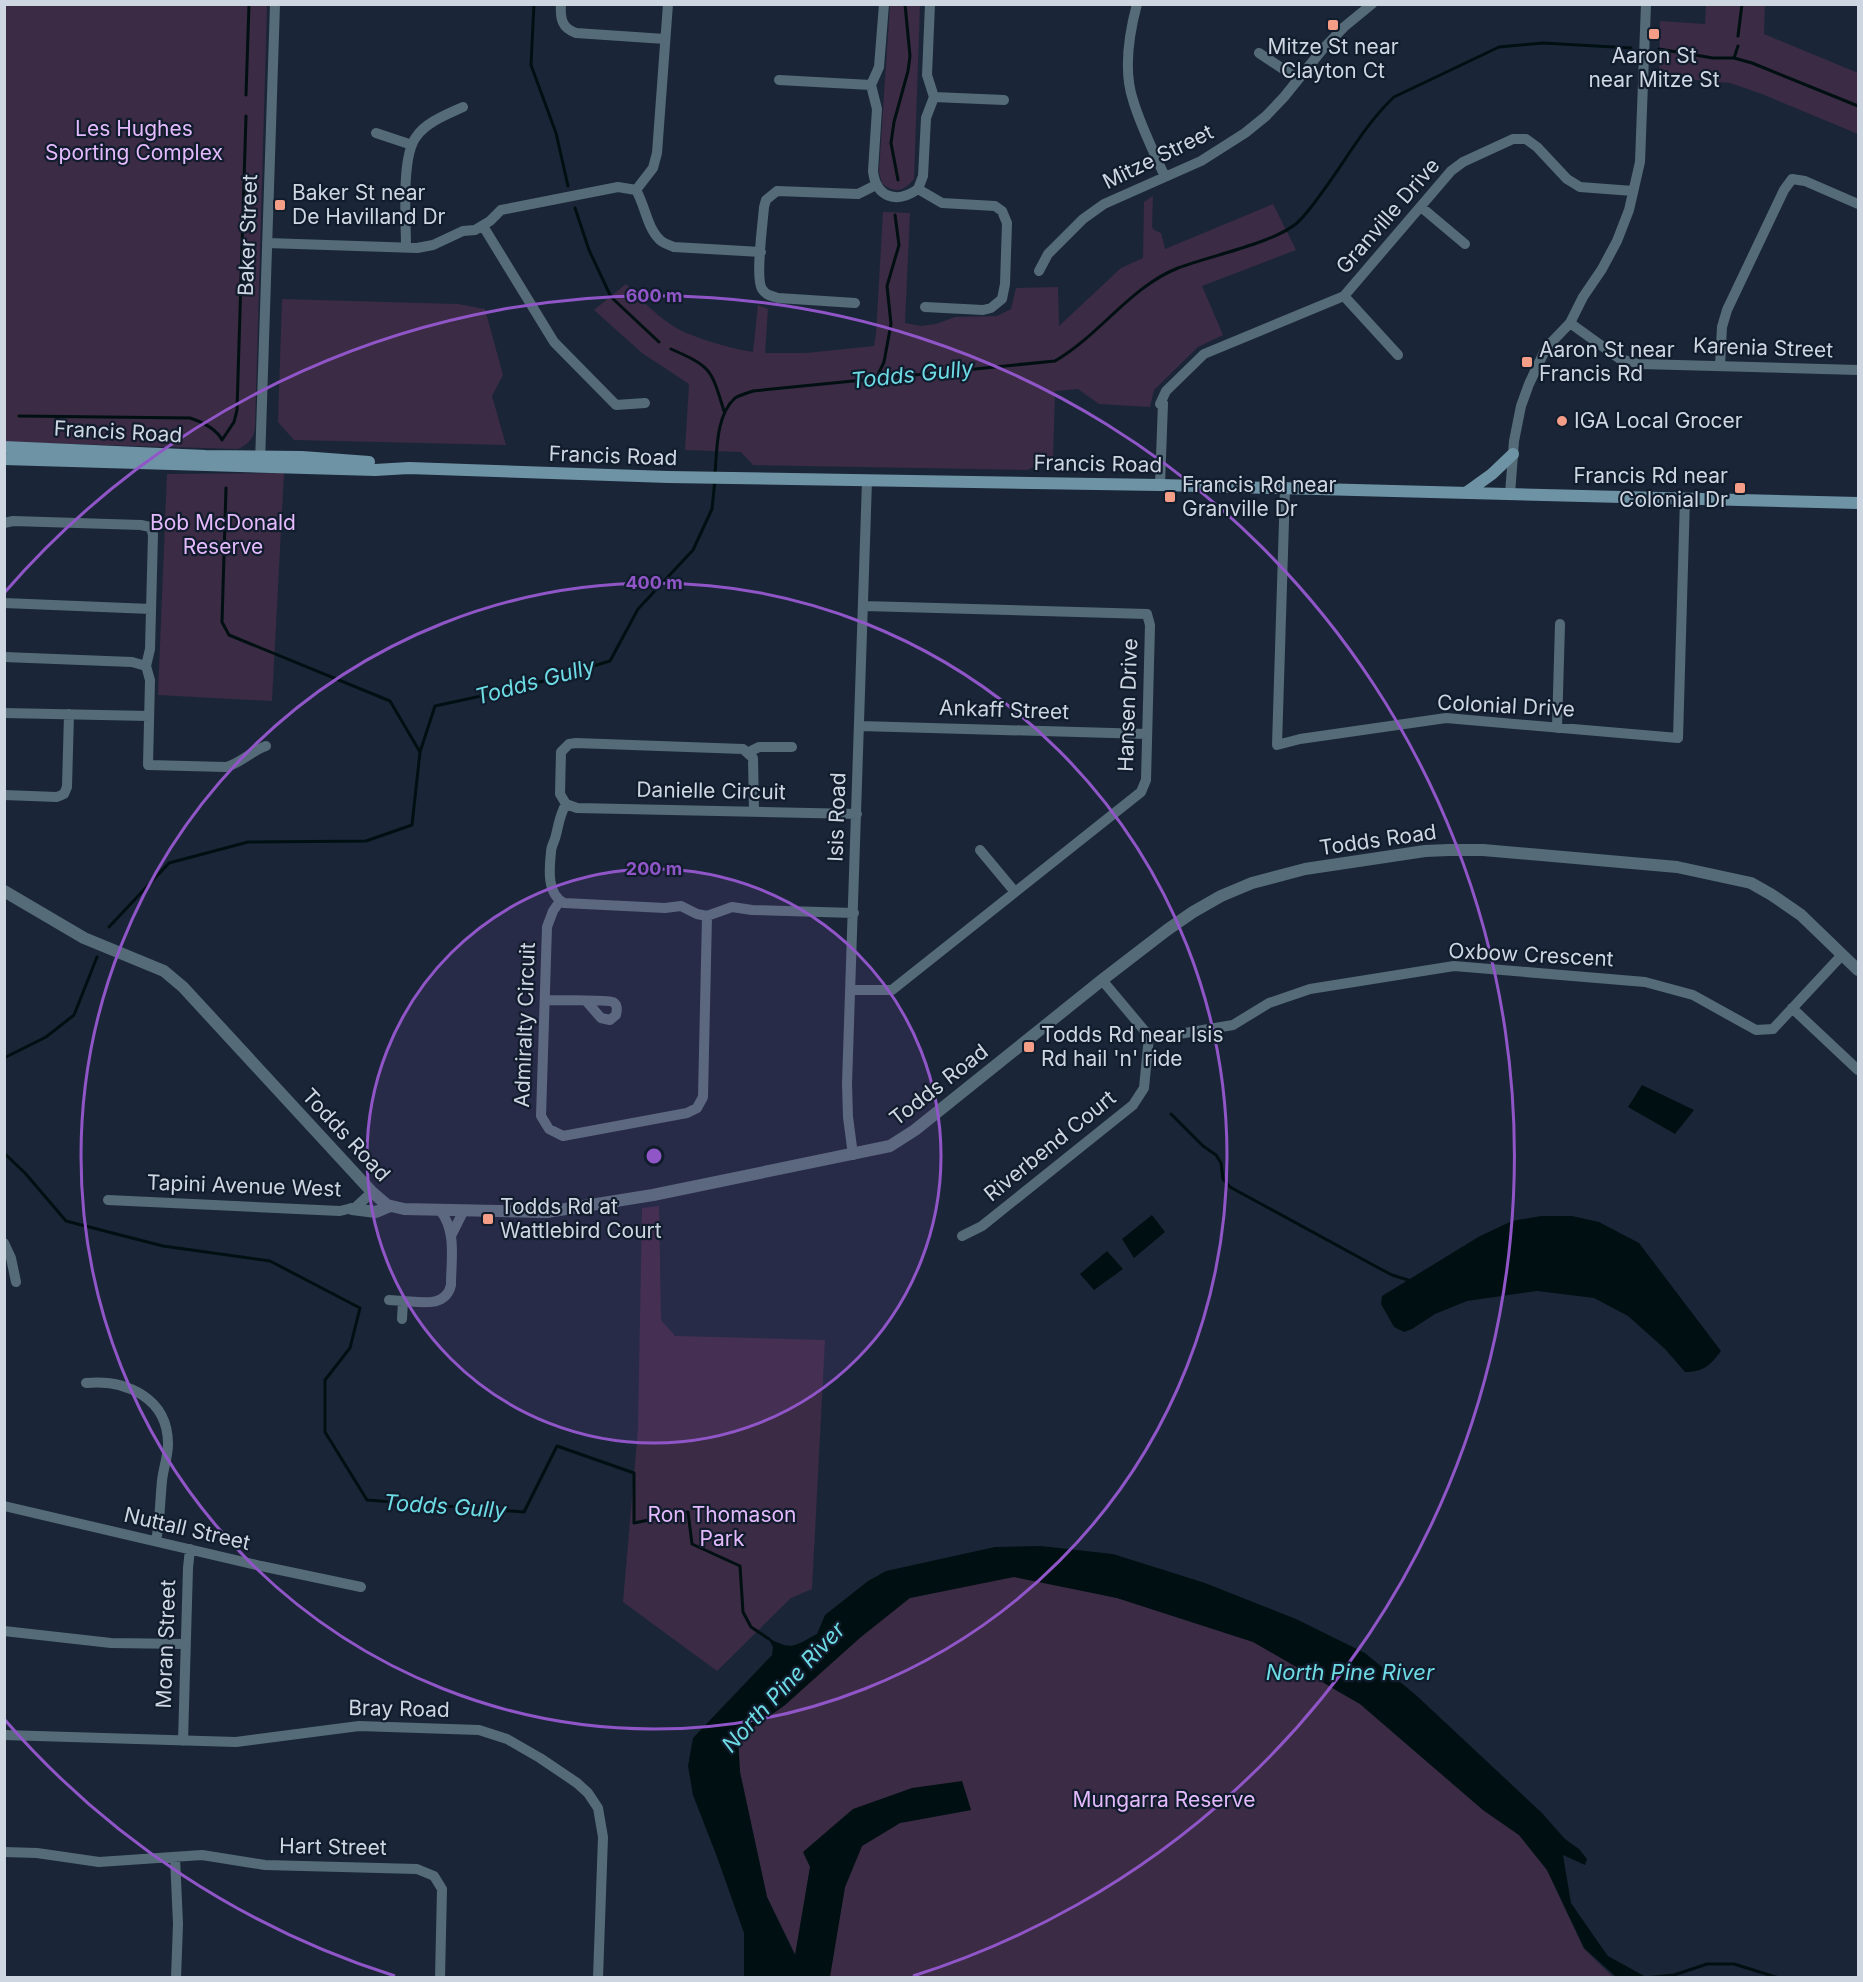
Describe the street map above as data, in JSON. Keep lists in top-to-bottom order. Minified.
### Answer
{"streets":{"main road":["Francis Road"],"street":["Mitze Street","Granville Drive","Baker Street","Karenia Street","Hansen Drive","Colonial Drive","Ankaff Street","Danielle Circuit","Isis Road","Todds Road","Oxbow Crescent","Admiralty Circuit","Riverbend Court","Tapini Avenue West","Nuttall Street","Moran Street","Bray Road","Hart Street"]},"crossings":[["Granville Drive","Francis Road"],["Baker Street","Francis Road"],["Francis Road","Colonial Drive"],["Francis Road","Isis Road"],["Hansen Drive","Ankaff Street"],["Hansen Drive","Isis Road"],["Ankaff Street","Isis Road"],["Danielle Circuit","Isis Road"],["Isis Road","Todds Road"],["Todds Road","Oxbow Crescent"],["Todds Road","Tapini Avenue West"],["Oxbow Crescent","Riverbend Court"],["Nuttall Street","Moran Street"],["Moran Street","Bray Road"]],"water":["Todds Gully","North Pine River"],"parks":["Les Hughes Sporting Complex","Bob McDonald Reserve","Ron Thomason Park","Mungarra Reserve"],"places":{"transit":["Mitze St near Clayton Ct","Aaron St near Mitze St","Baker St near De Havilland Dr","Aaron St near Francis Rd","Francis Rd near Colonial Dr","Francis Rd near Granville Dr","Todds Rd near Isis Rd hail 'n' ride","Todds Rd at Wattlebird Court"],"other":["IGA Local Grocer"]},"rings":["600 m","400 m","200 m"]}
